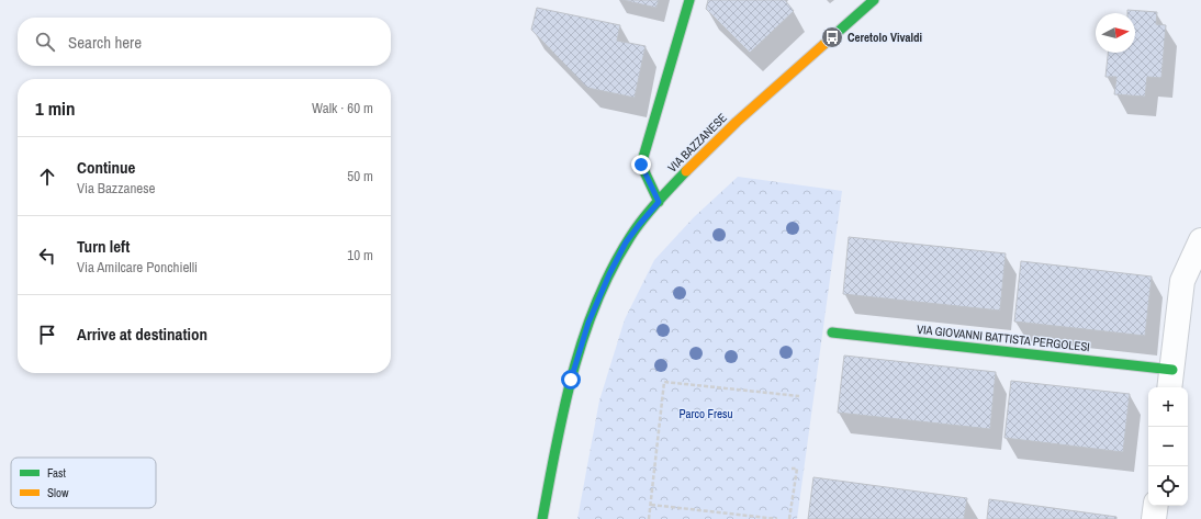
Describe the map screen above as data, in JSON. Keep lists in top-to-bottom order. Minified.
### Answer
{"streets":{"main road":["VIA BAZZANESE","VIA GIOVANNI BATTISTA PERGOLESI"]},"parks":["Parco Fresu"],"places":{"bus stop":["Ceretolo Vivaldi"]},"legend":["Fast","Slow"],"north":"right","page":{"search":"Search here","heading":["1 min","Walk · 60 m"],"list":[["Continue","Via Bazzanese","50 m"],["Turn left","Via Amilcare Ponchielli","10 m"],"Arrive at destination"],"map_buttons":["+","−"]}}
